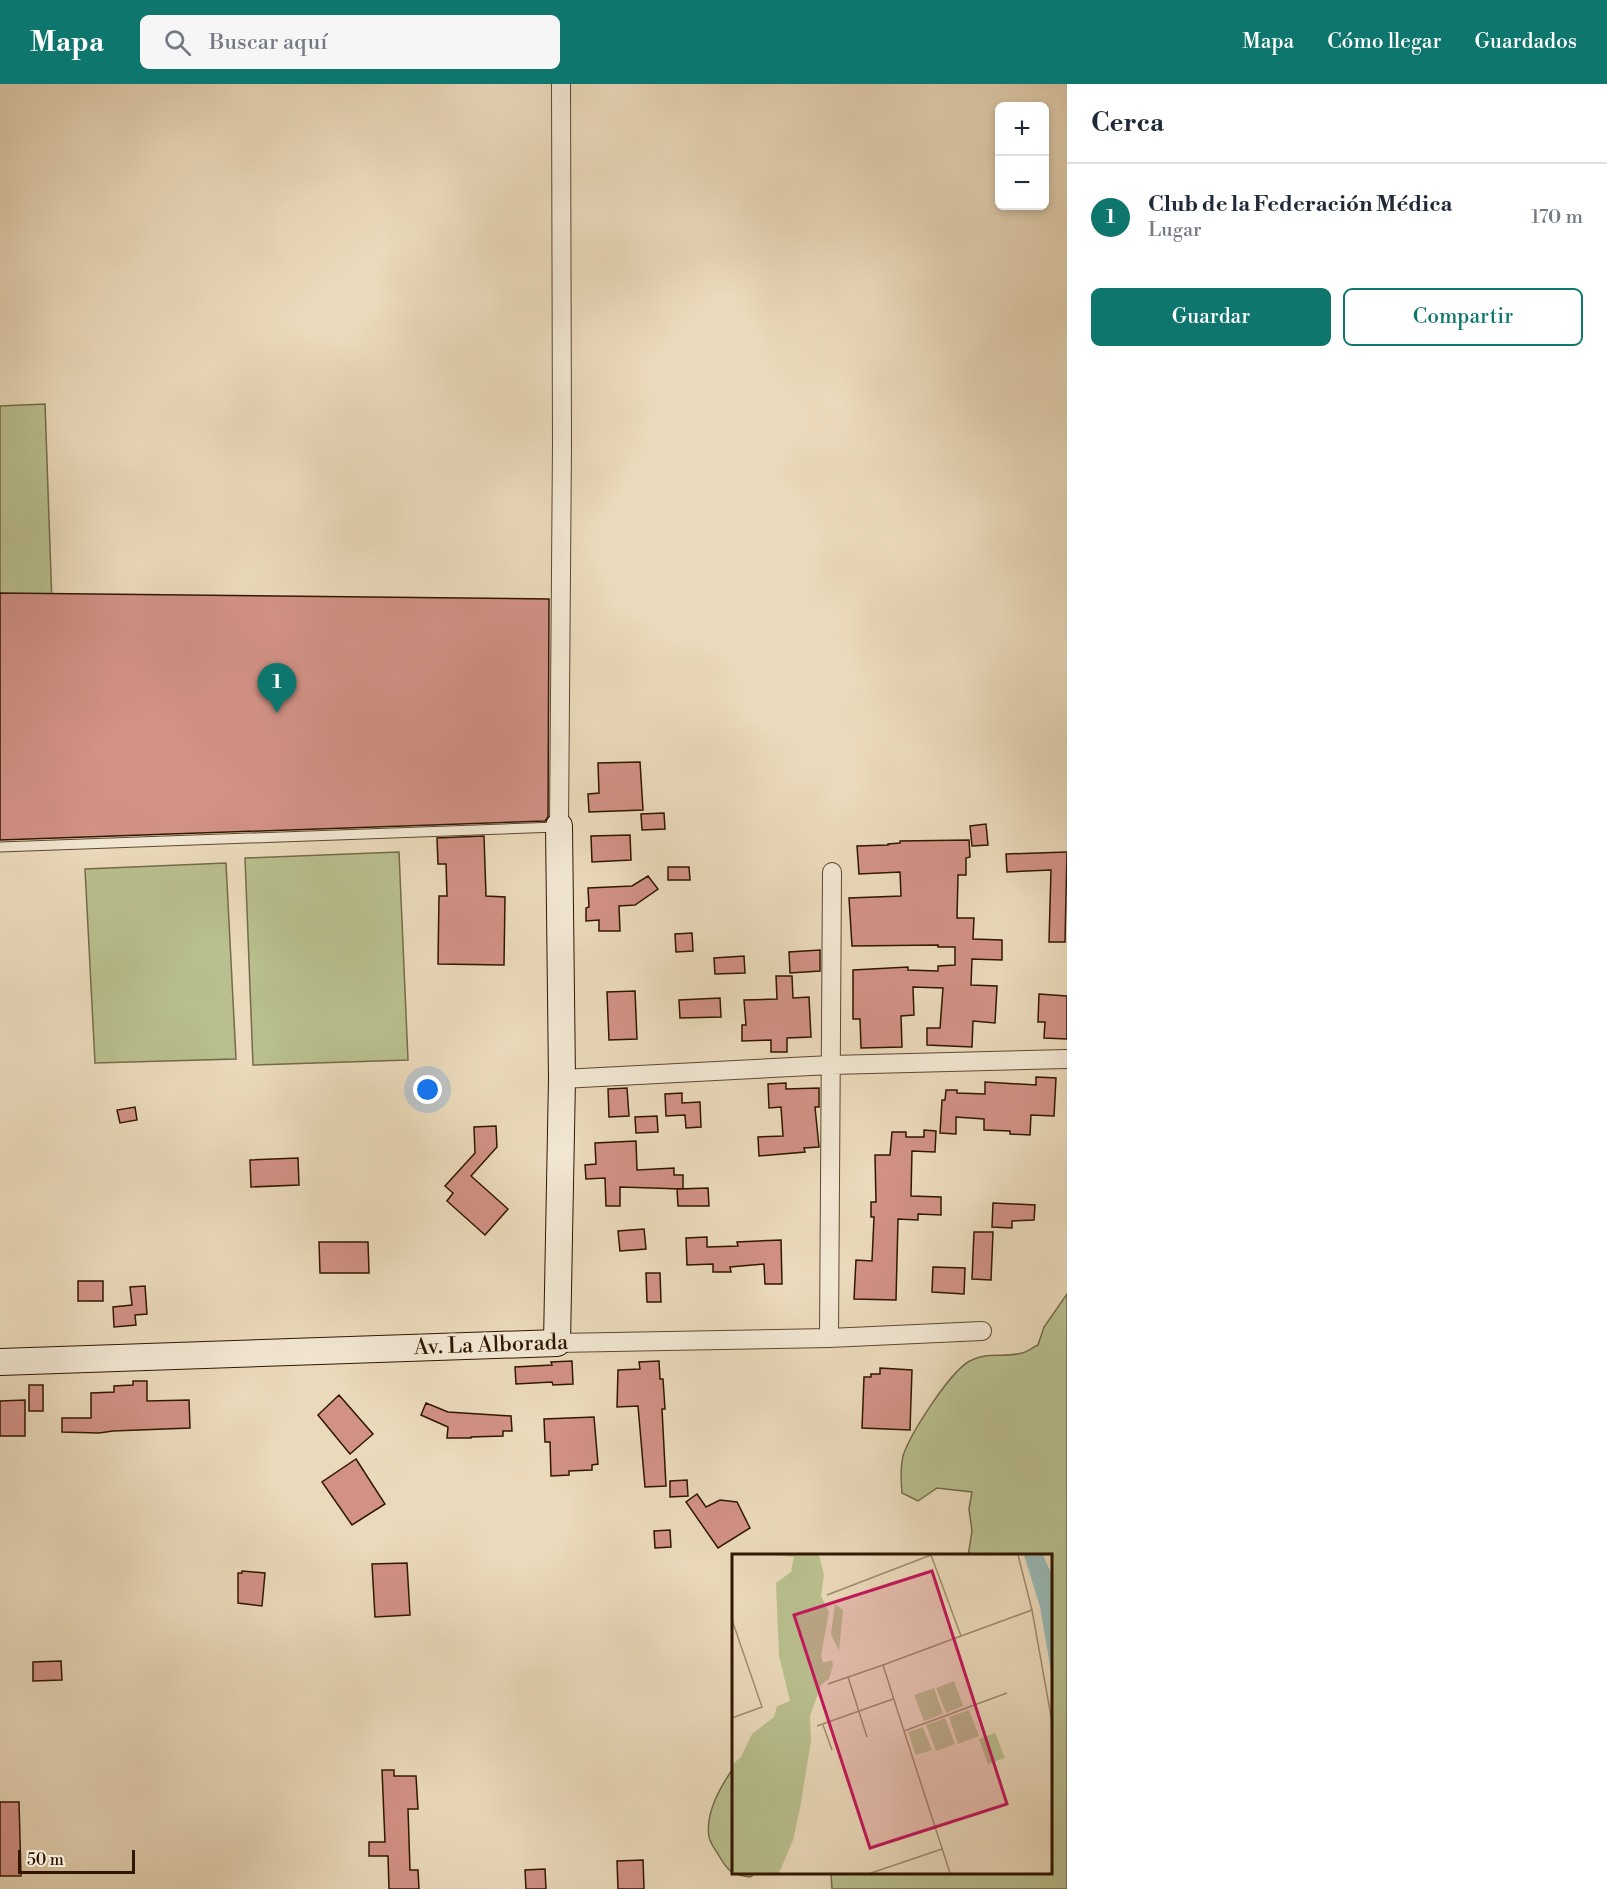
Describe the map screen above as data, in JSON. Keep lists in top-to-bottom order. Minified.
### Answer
{"streets":{"main road":["Av. La Alborada"]},"scale_bar":"50 m","page":{"header":"Mapa","search":"Buscar aquí","nav":["Mapa","Cómo llegar","Guardados"],"heading":"Cerca","map_buttons":["+","−"],"list":[{"mark":"1","name":"Club de la Federación Médica","note":"Lugar","value":"170 m"}],"buttons":["Guardar","Compartir"],"pins":"1","scale":"50 m"}}
